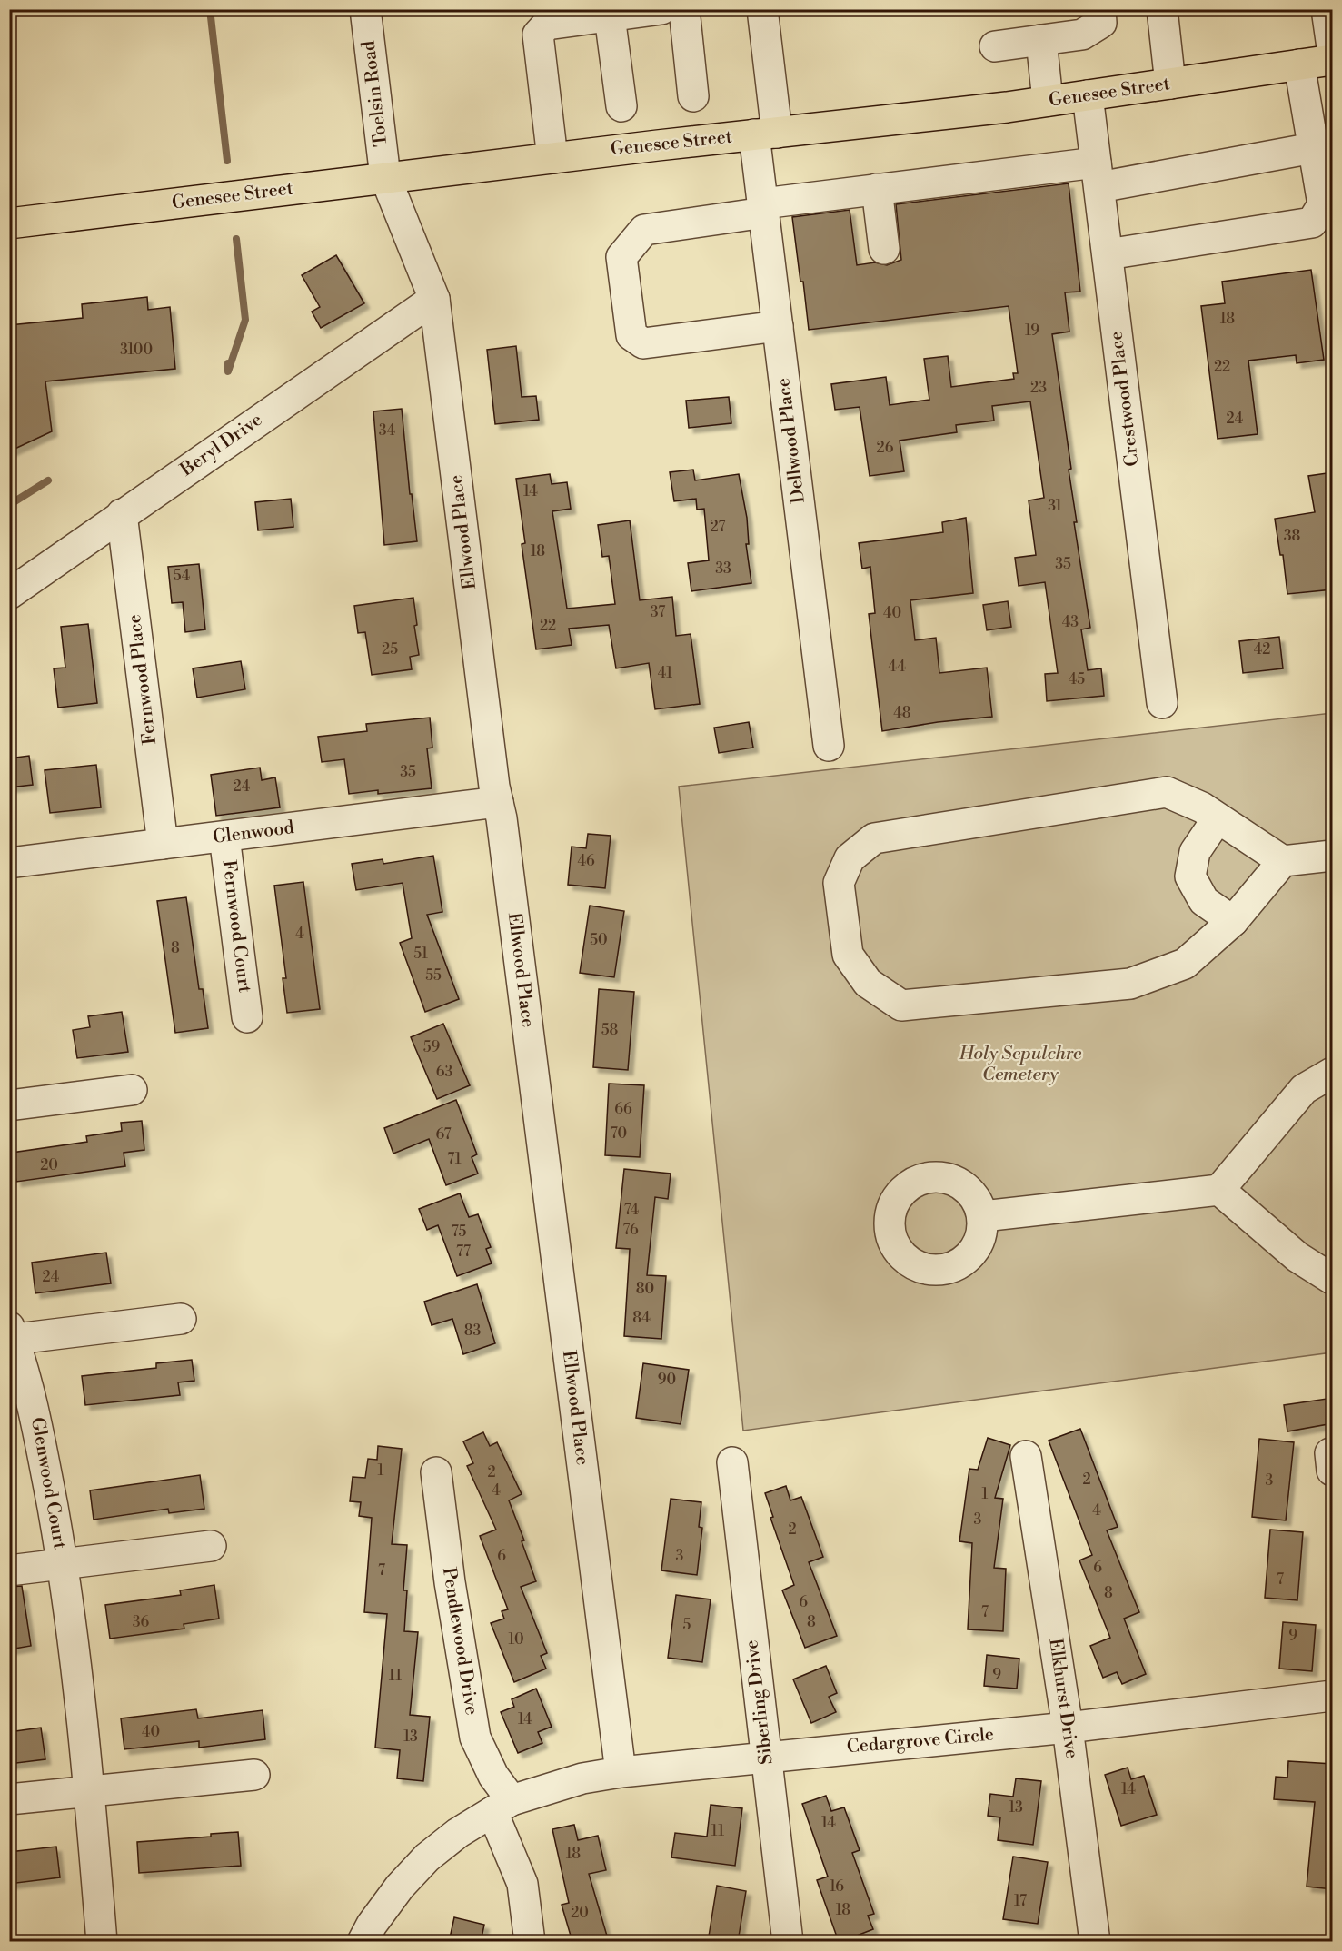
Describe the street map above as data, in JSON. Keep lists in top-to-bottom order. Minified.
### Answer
{"streets":{"main road":["Genesee Street"],"street":["Toelsin Road","Crestwood Place","Dellwood Place","Beryl Drive","Ellwood Place","Fernwood Place","Glenwood","Fernwood Court","Glenwood Court","Pendlewood Drive","Elkhurst Drive","Siberling Drive","Cedargrove Circle"]},"crossings":[["Genesee Street","Toelsin Road"],["Genesee Street","Crestwood Place"],["Genesee Street","Dellwood Place"],["Genesee Street","Ellwood Place"],["Toelsin Road","Ellwood Place"],["Beryl Drive","Ellwood Place"],["Beryl Drive","Fernwood Place"],["Ellwood Place","Glenwood"],["Ellwood Place","Cedargrove Circle"],["Fernwood Place","Glenwood"],["Glenwood","Fernwood Court"],["Pendlewood Drive","Cedargrove Circle"],["Elkhurst Drive","Cedargrove Circle"],["Siberling Drive","Cedargrove Circle"]],"parks":["Holy Sepulchre Cemetery"],"house_numbers":["18","19","3100","22","23","24","34","26","14","31","27","38","18","35","33","54","37","40","43","22","25","42","44","41","45","48","35","24","46","4","50","8","51","55","58","59","63","66","70","67","71","20","74","76","75","77","24","80","84","83","90","1","2","2","3","4","1","4","3","2","6","3","6","7","7","8","6","7","36","8","5","9","10","9","11","14","40","13","14","13","14","11","18","16","17","18","20"]}
